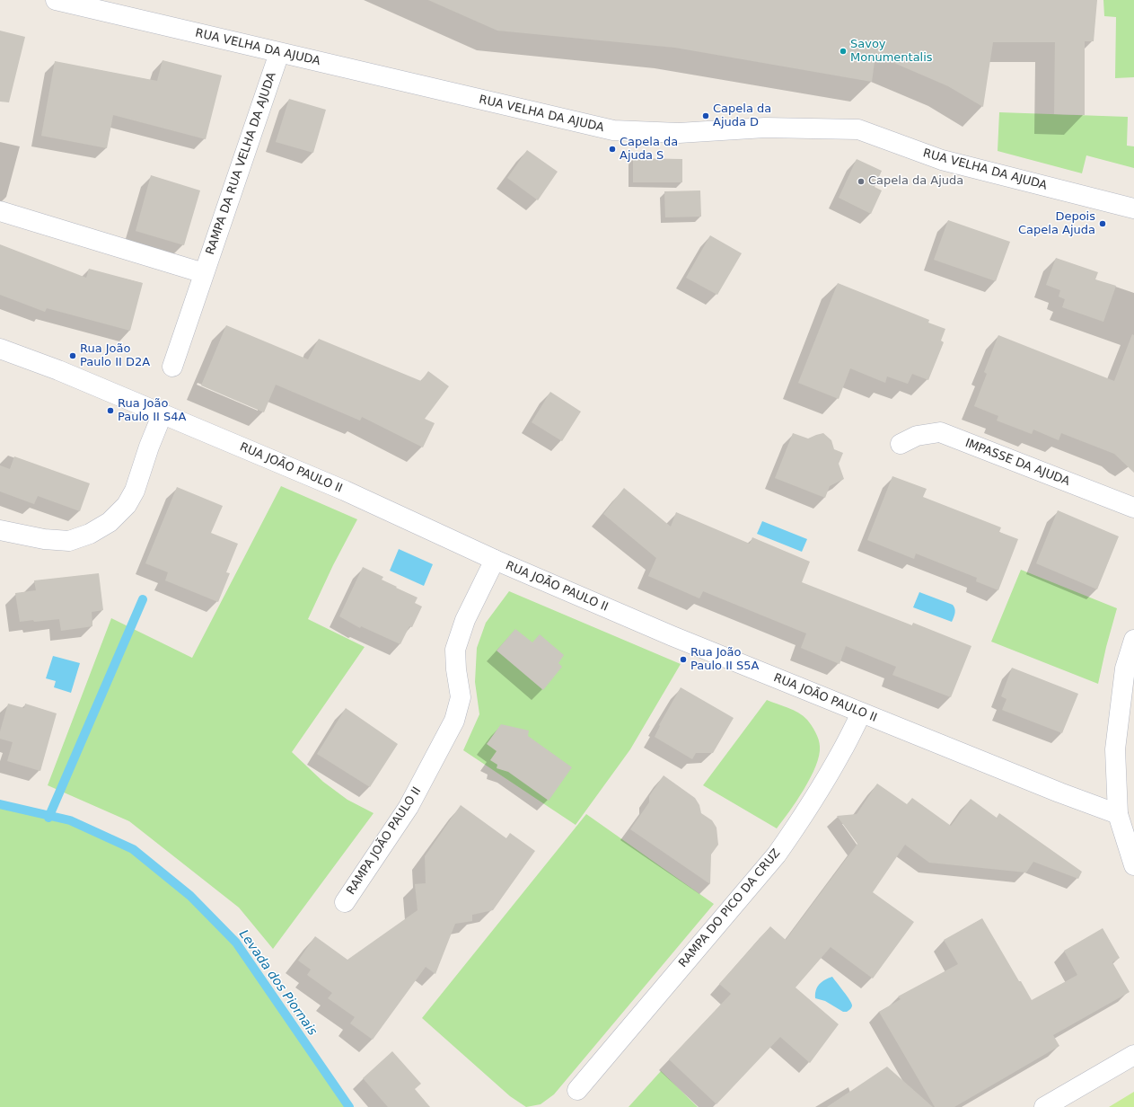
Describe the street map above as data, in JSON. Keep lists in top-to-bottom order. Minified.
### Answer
{"streets":{"street":["RUA VELHA DA AJUDA","RAMPA DA RUA VELHA DA AJUDA","IMPASSE DA AJUDA","RUA JOÃO PAULO II","RAMPA JOÃO PAULO II","RAMPA DO PICO DA CRUZ"]},"crossings":[["RUA VELHA DA AJUDA","RAMPA DA RUA VELHA DA AJUDA"],["RUA JOÃO PAULO II","RAMPA JOÃO PAULO II"],["RUA JOÃO PAULO II","RAMPA DO PICO DA CRUZ"]],"water":["Levada dos Piornais"],"places":["Savoy Monumentalis","Capela da Ajuda D","Capela da Ajuda S","Capela da Ajuda","Depois Capela Ajuda","Rua João Paulo II D2A","Rua João Paulo II S4A","Rua João Paulo II S5A"]}
